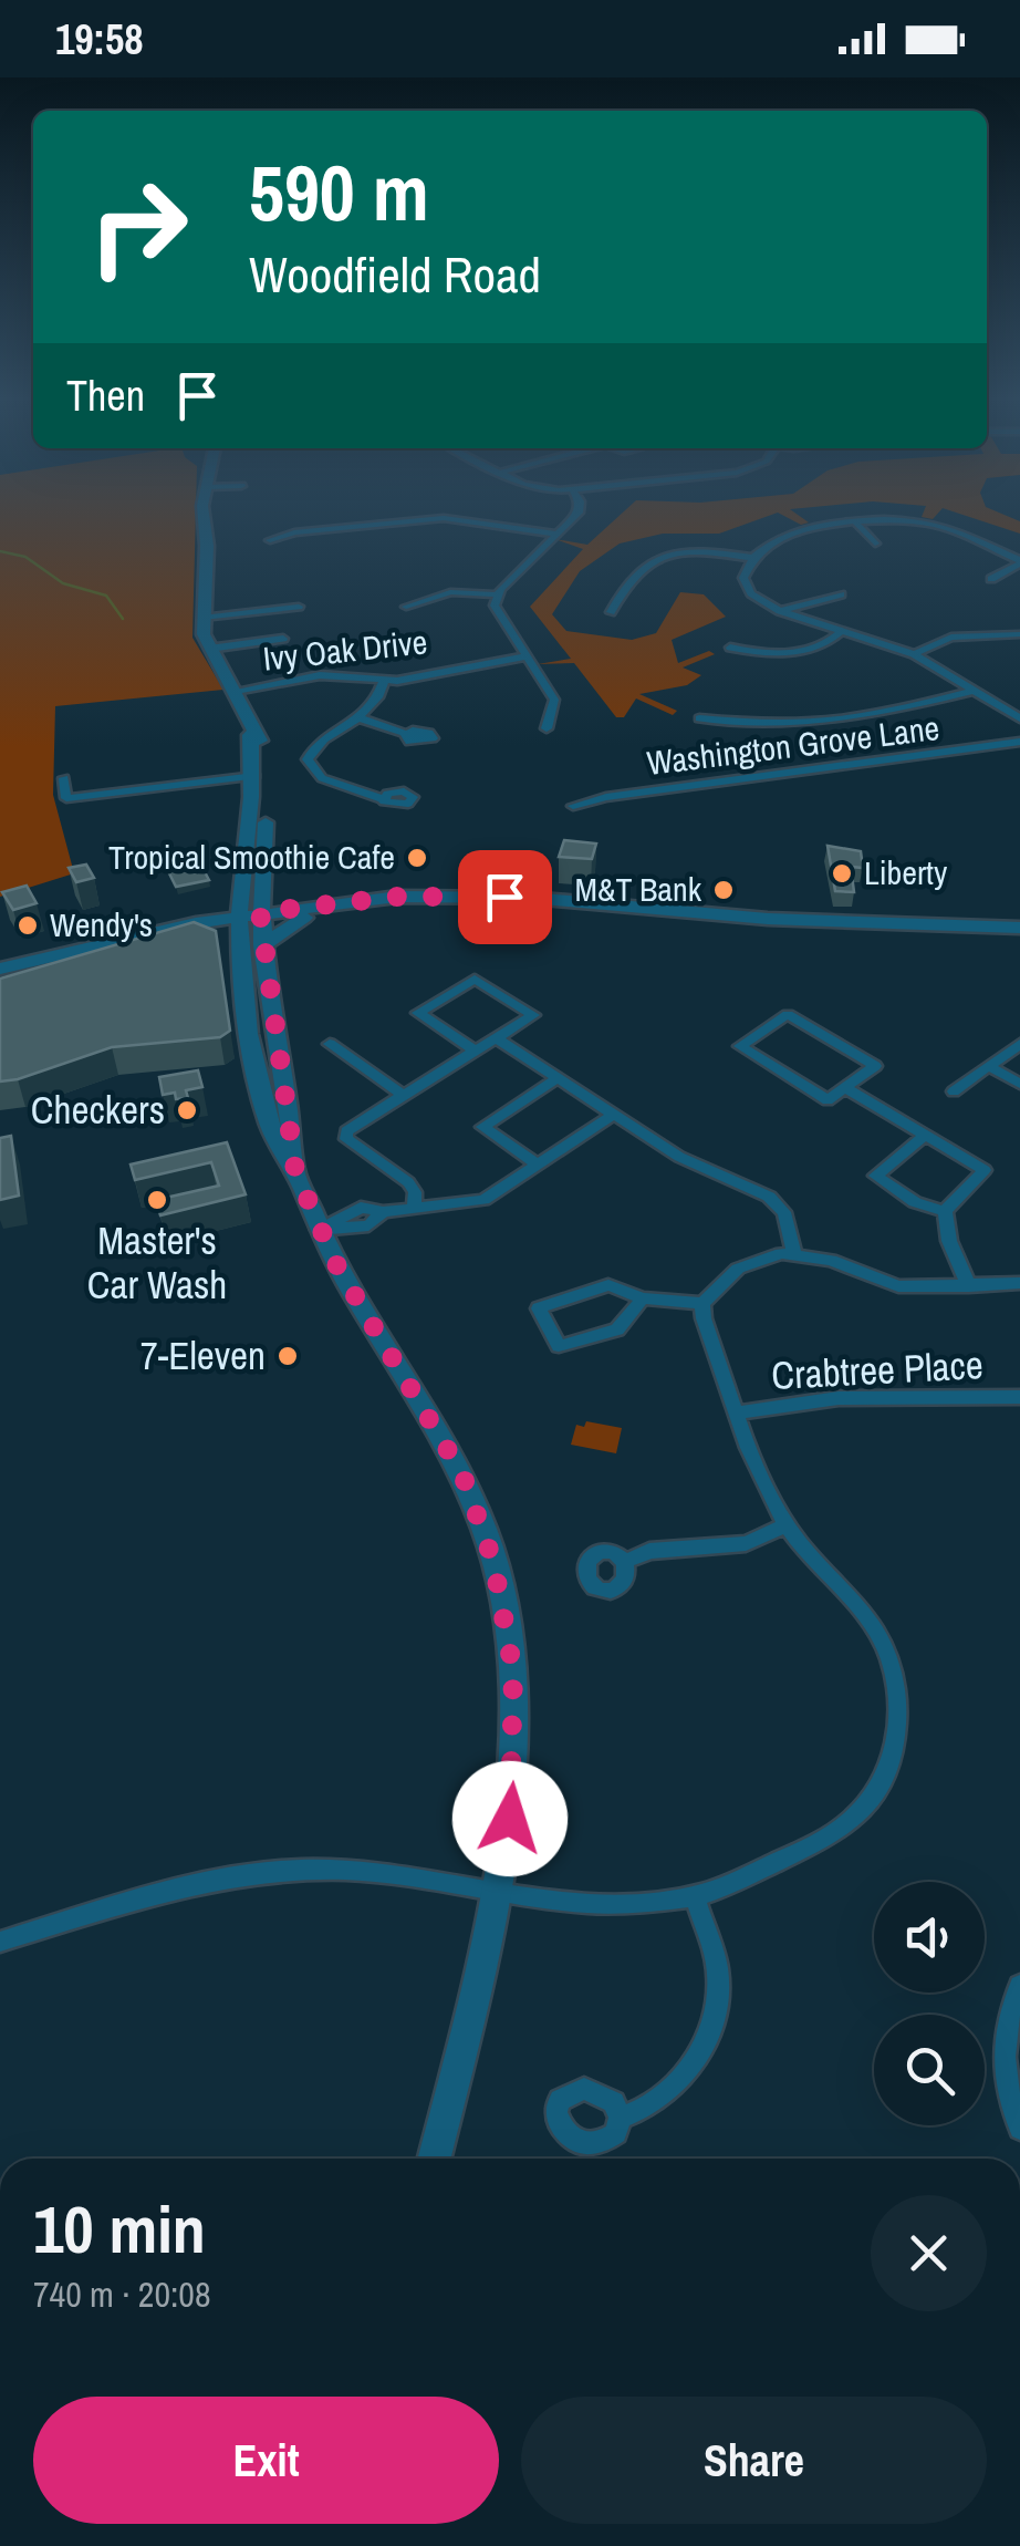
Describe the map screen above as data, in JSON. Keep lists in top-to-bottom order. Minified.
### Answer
{"streets":{"street":["Ivy Oak Drive","Washington Grove Lane","Crabtree Place"]},"places":["Tropical Smoothie Cafe","Liberty","M&T Bank","Wendy's","Checkers","Master's Car Wash","7-Eleven"],"page":{"status":"19:58","turn":["590 m","Woodfield Road"],"then":"Then","heading":["10 min","740 m · 20:08"],"buttons":["Exit","Share"]}}
